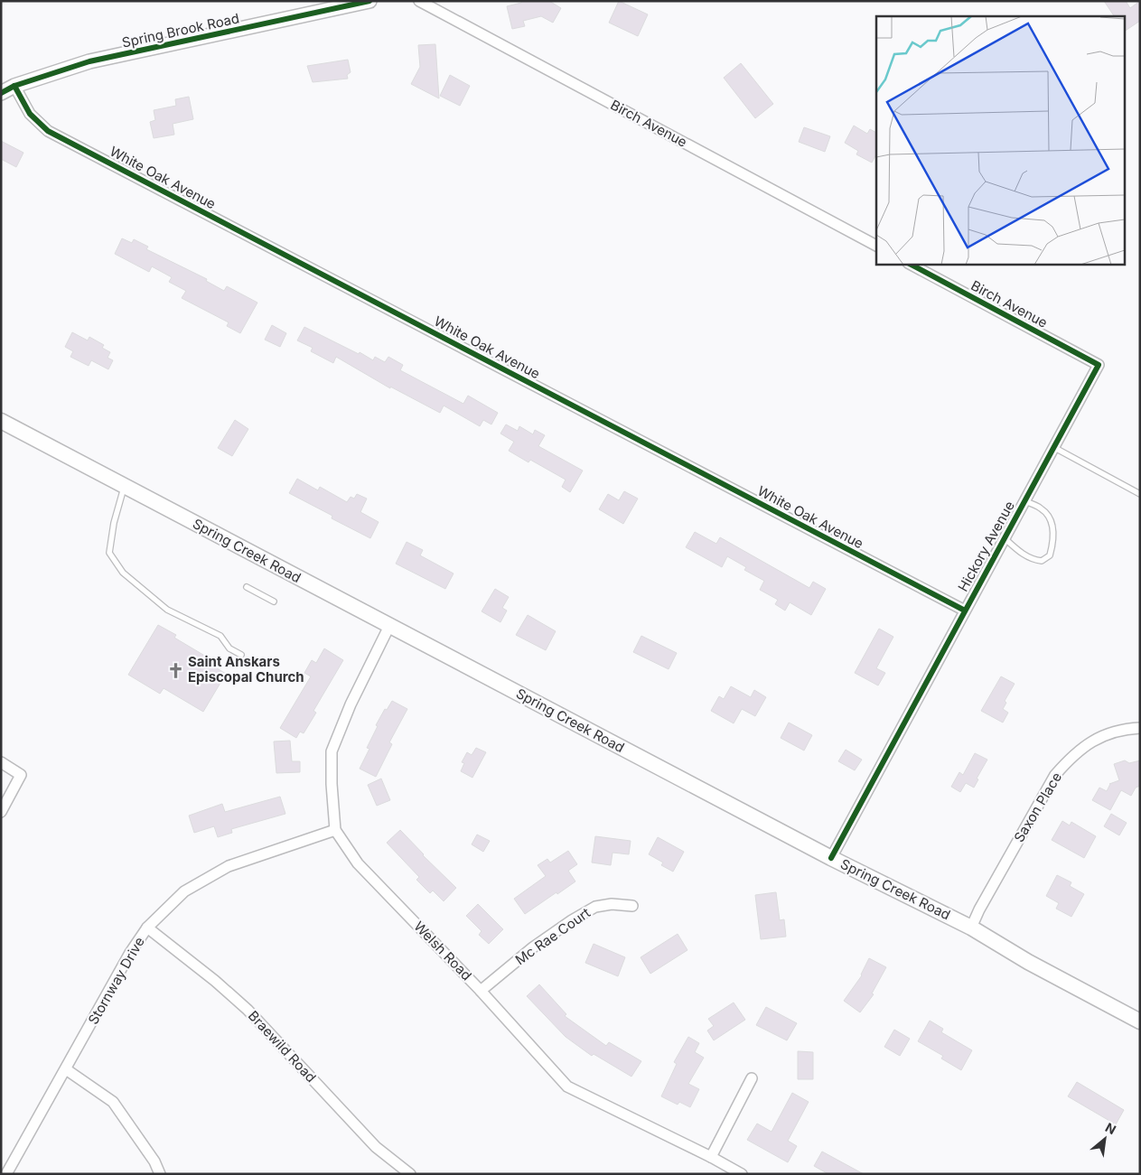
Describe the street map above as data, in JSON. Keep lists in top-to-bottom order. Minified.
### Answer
{"streets":{"main road":["Spring Creek Road"],"street":["Spring Brook Road","Birch Avenue","White Oak Avenue","Hickory Avenue","Saxon Place","Mc Rae Court","Welsh Road","Stornway Drive","Braewild Road"]},"crossings":[["Spring Brook Road","White Oak Avenue"],["Birch Avenue","Hickory Avenue"],["White Oak Avenue","Hickory Avenue"],["Hickory Avenue","Spring Creek Road"],["Spring Creek Road","Saxon Place"],["Mc Rae Court","Welsh Road"],["Welsh Road","Stornway Drive"],["Stornway Drive","Braewild Road"]],"places":{"church":["Saint Anskars Episcopal Church"]},"north":"top right"}
